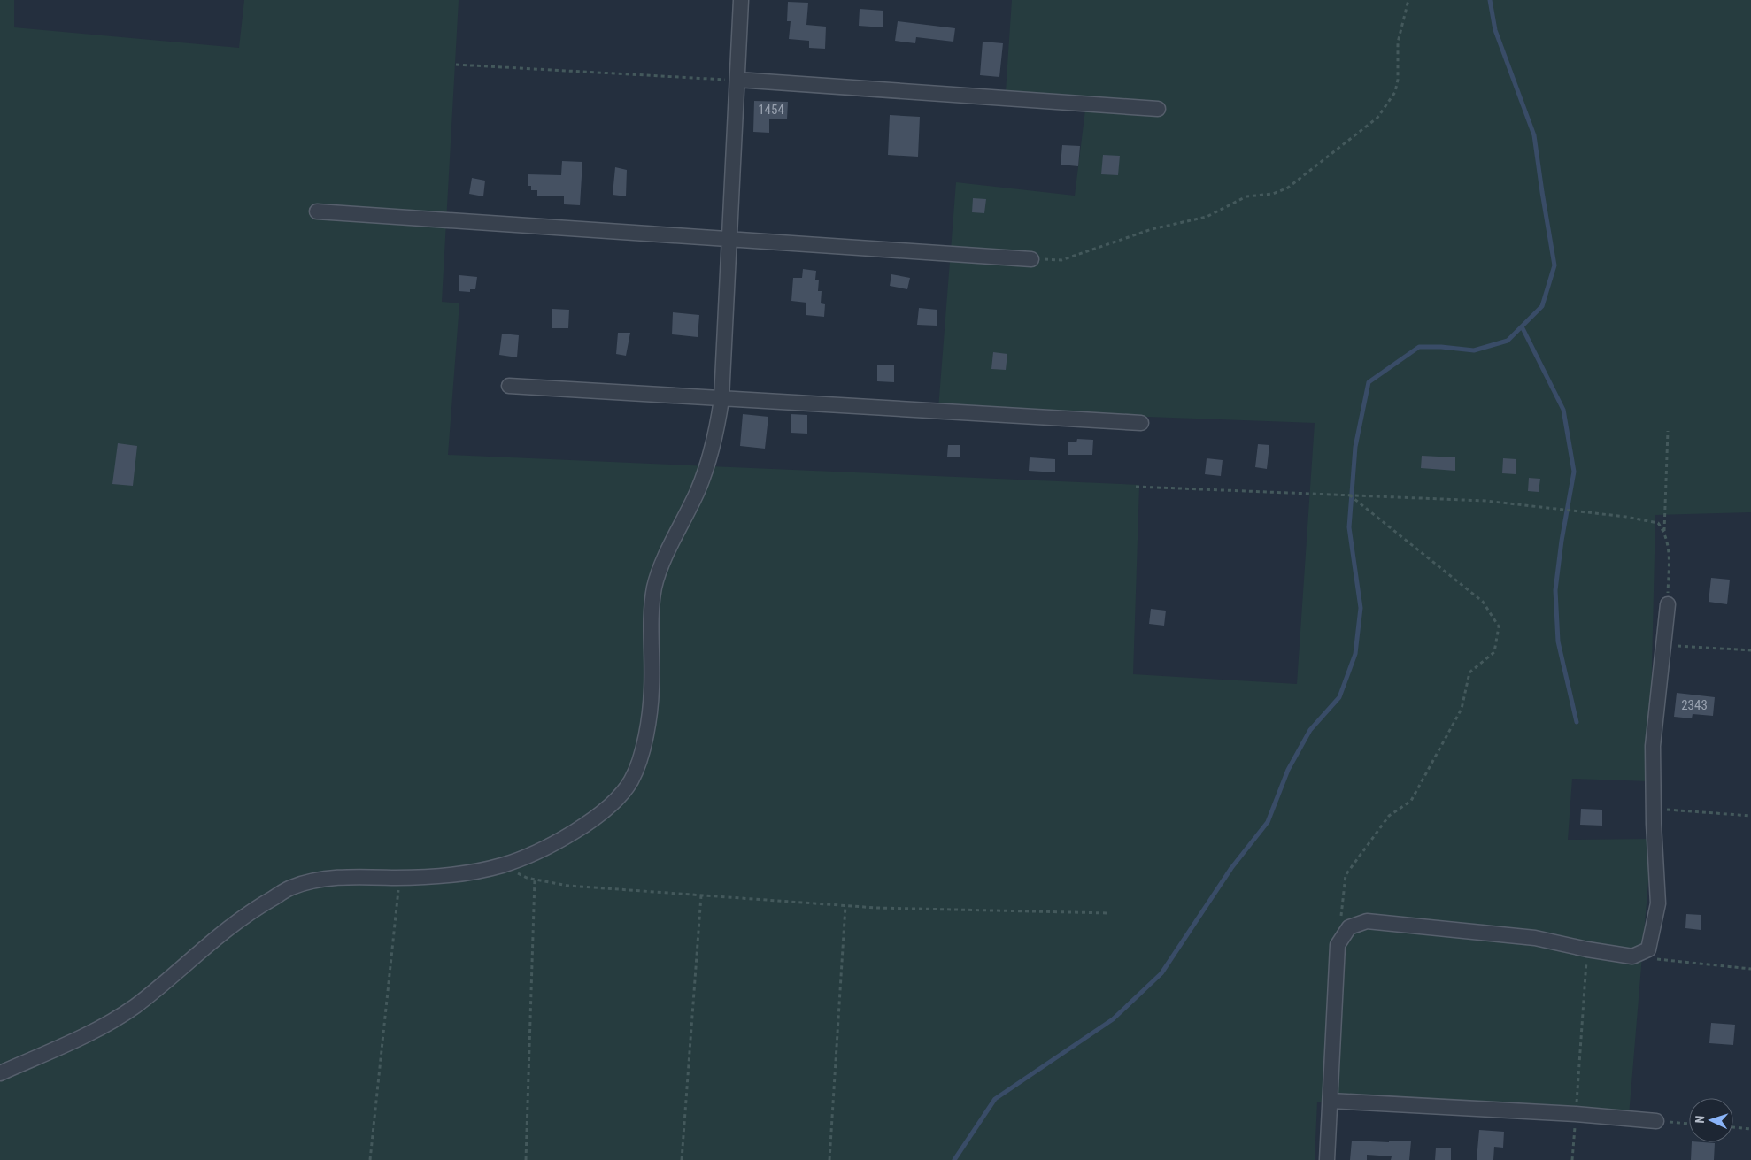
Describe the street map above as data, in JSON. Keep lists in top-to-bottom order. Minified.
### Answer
{"house_numbers":["1454","2343"],"north":"left"}
